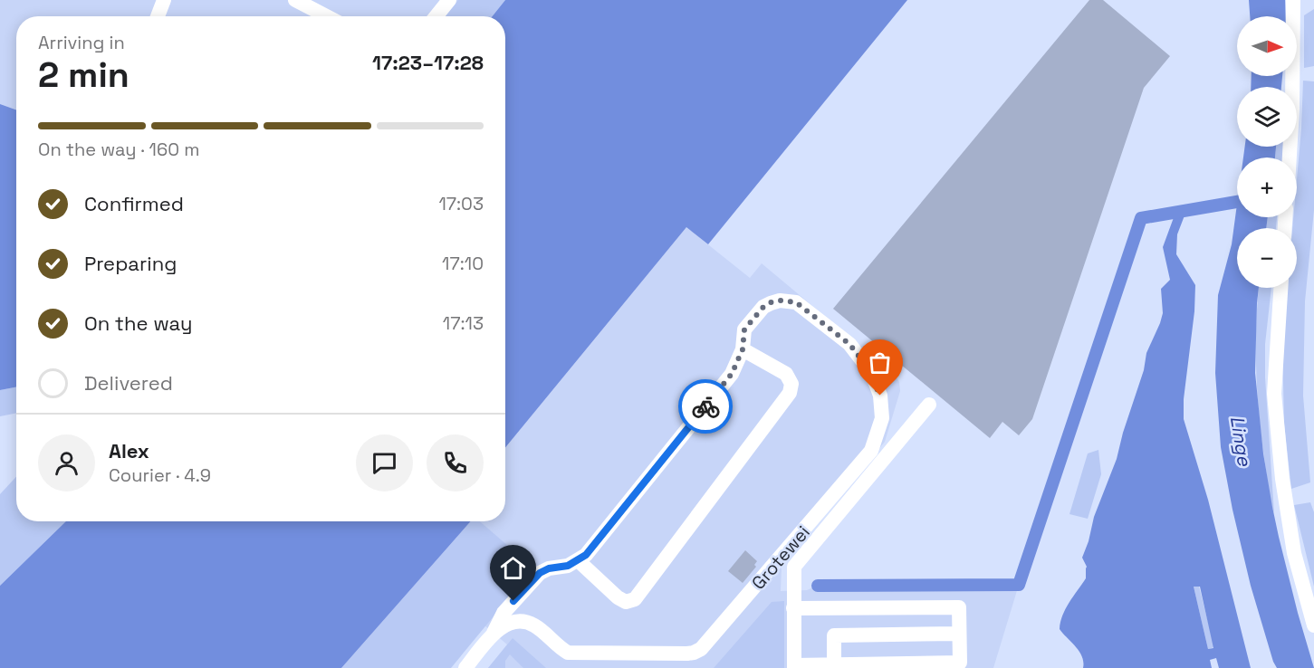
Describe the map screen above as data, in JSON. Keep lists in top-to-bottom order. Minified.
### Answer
{"streets":{"street":["Grotewei"]},"water":["Linge"],"north":"right","page":{"map_buttons":["+","−"],"heading":["2 min","Arriving in","17:23–17:28"],"panel":["Alex","Courier · 4.9"],"bar":"On the way · 160 m","list":[["Confirmed","17:03"],["Preparing","17:10"],["On the way","17:13"],"Delivered"]}}
